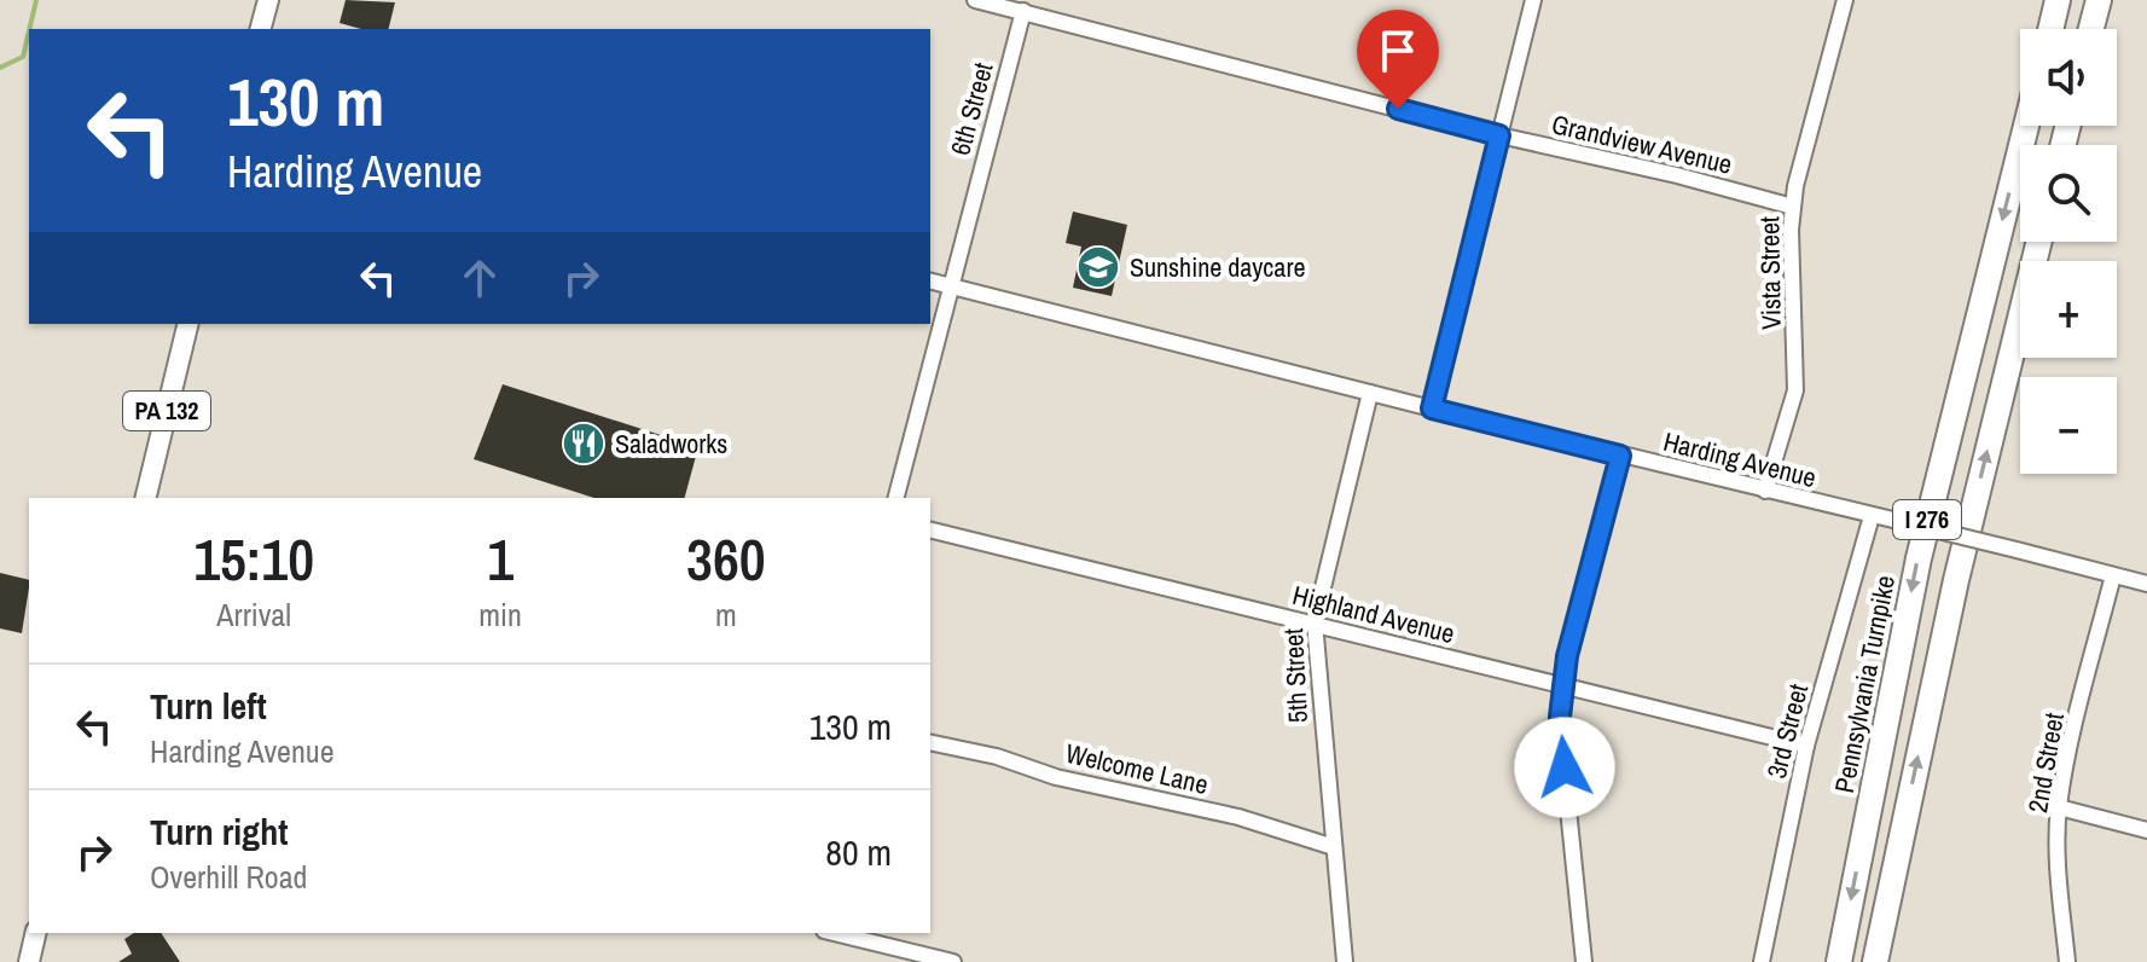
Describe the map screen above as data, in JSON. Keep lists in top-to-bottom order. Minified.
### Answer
{"streets":{"highway":["I 276","Pennsylvania Turnpike"],"main road":["PA 132"],"street":["6th Street","Grandview Avenue","Vista Street","Harding Avenue","Highland Avenue","5th Street","3rd Street","2nd Street","Welcome Lane"]},"crossings":[["6th Street","Grandview Avenue"],["6th Street","Harding Avenue"],["Grandview Avenue","Vista Street"],["Vista Street","Harding Avenue"],["Harding Avenue","5th Street"],["Harding Avenue","3rd Street"],["Harding Avenue","2nd Street"],["Highland Avenue","5th Street"],["Highland Avenue","3rd Street"],["5th Street","Welcome Lane"]],"places":{"school or university":["Sunshine daycare"],"restaurant":["Saladworks"]},"page":{"map_buttons":["+","−"],"turn":["130 m","Harding Avenue"],"eta":["15:10","Arrival","1","min","360","m"],"list":[{"name":"Turn left","note":"Harding Avenue","value":"130 m"},{"name":"Turn right","note":"Overhill Road","value":"80 m"}]}}
